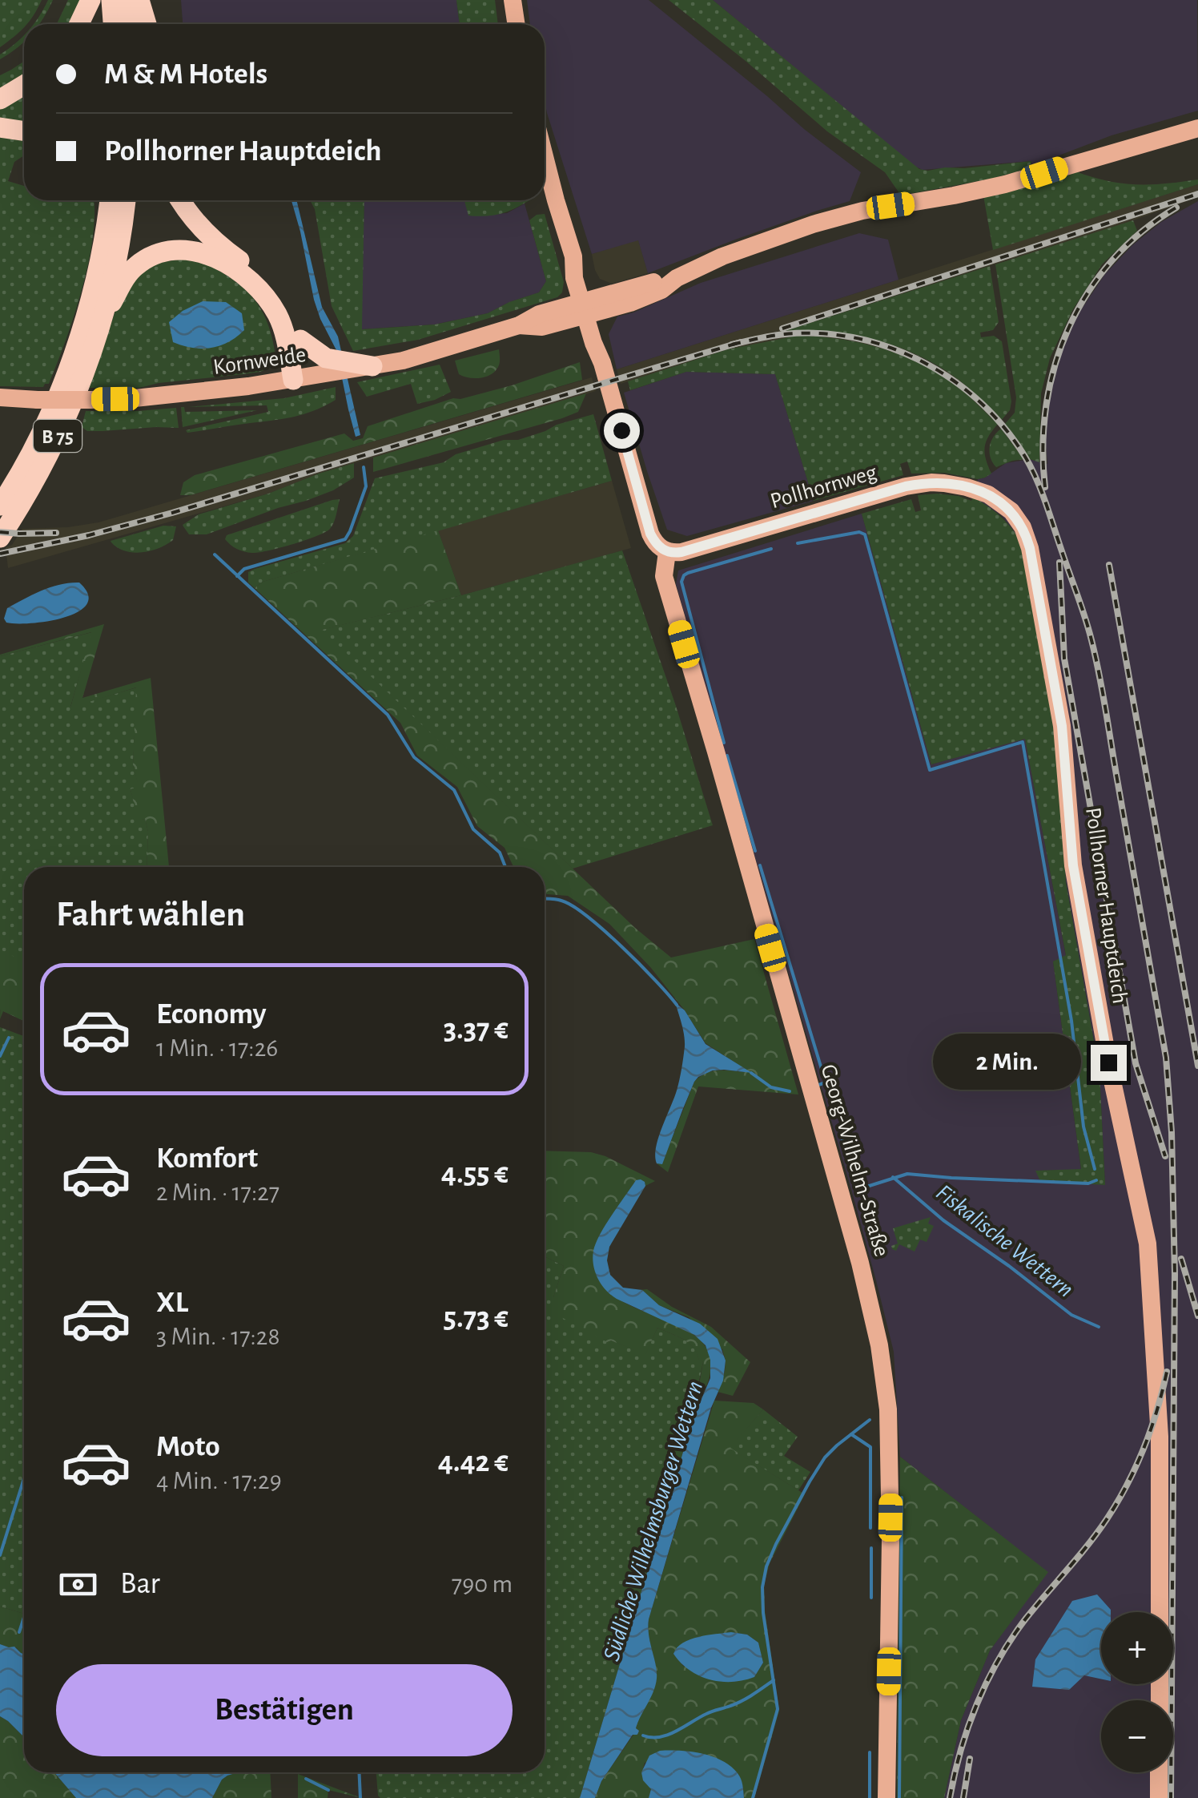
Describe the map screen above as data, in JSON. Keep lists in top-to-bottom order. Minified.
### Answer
{"streets":{"highway":["B 75"],"main road":["Kornweide","Pollhornweg","Pollhorner Hauptdeich","Georg-Wilhelm-Straße"]},"crossings":[["Pollhornweg","Pollhorner Hauptdeich"],["Pollhornweg","Georg-Wilhelm-Straße"]],"water":["Fiskalische Wettern","Südliche Wilhelmsburger Wettern"],"page":{"banner":["M & M Hotels","Pollhorner Hauptdeich"],"heading":"Fahrt wählen","list":[{"name":"Economy","note":"1 Min. · 17:26","value":"3.37 €"},{"name":"Komfort","note":"2 Min. · 17:27","value":"4.55 €"},{"name":"XL","note":"3 Min. · 17:28","value":"5.73 €"},{"name":"Moto","note":"4 Min. · 17:29","value":"4.42 €"}],"bubble":"2 Min.","pay":["Bar","790 m"],"map_buttons":["+","−"],"buttons":"Bestätigen"}}
